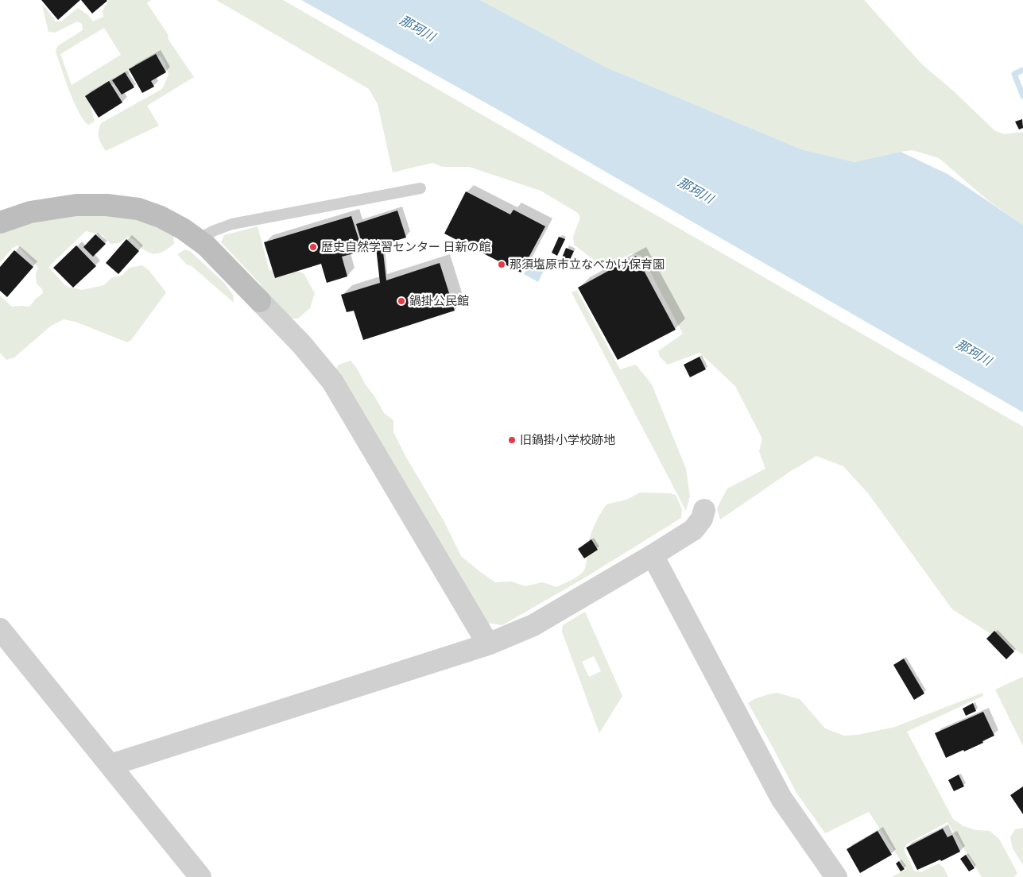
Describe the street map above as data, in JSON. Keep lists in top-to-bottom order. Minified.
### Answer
{"water":["那珂川"],"places":["歴史自然学習センター 日新の館","那須塩原市立なべかけ保育園","鍋掛公民館","旧鍋掛小学校跡地"]}
